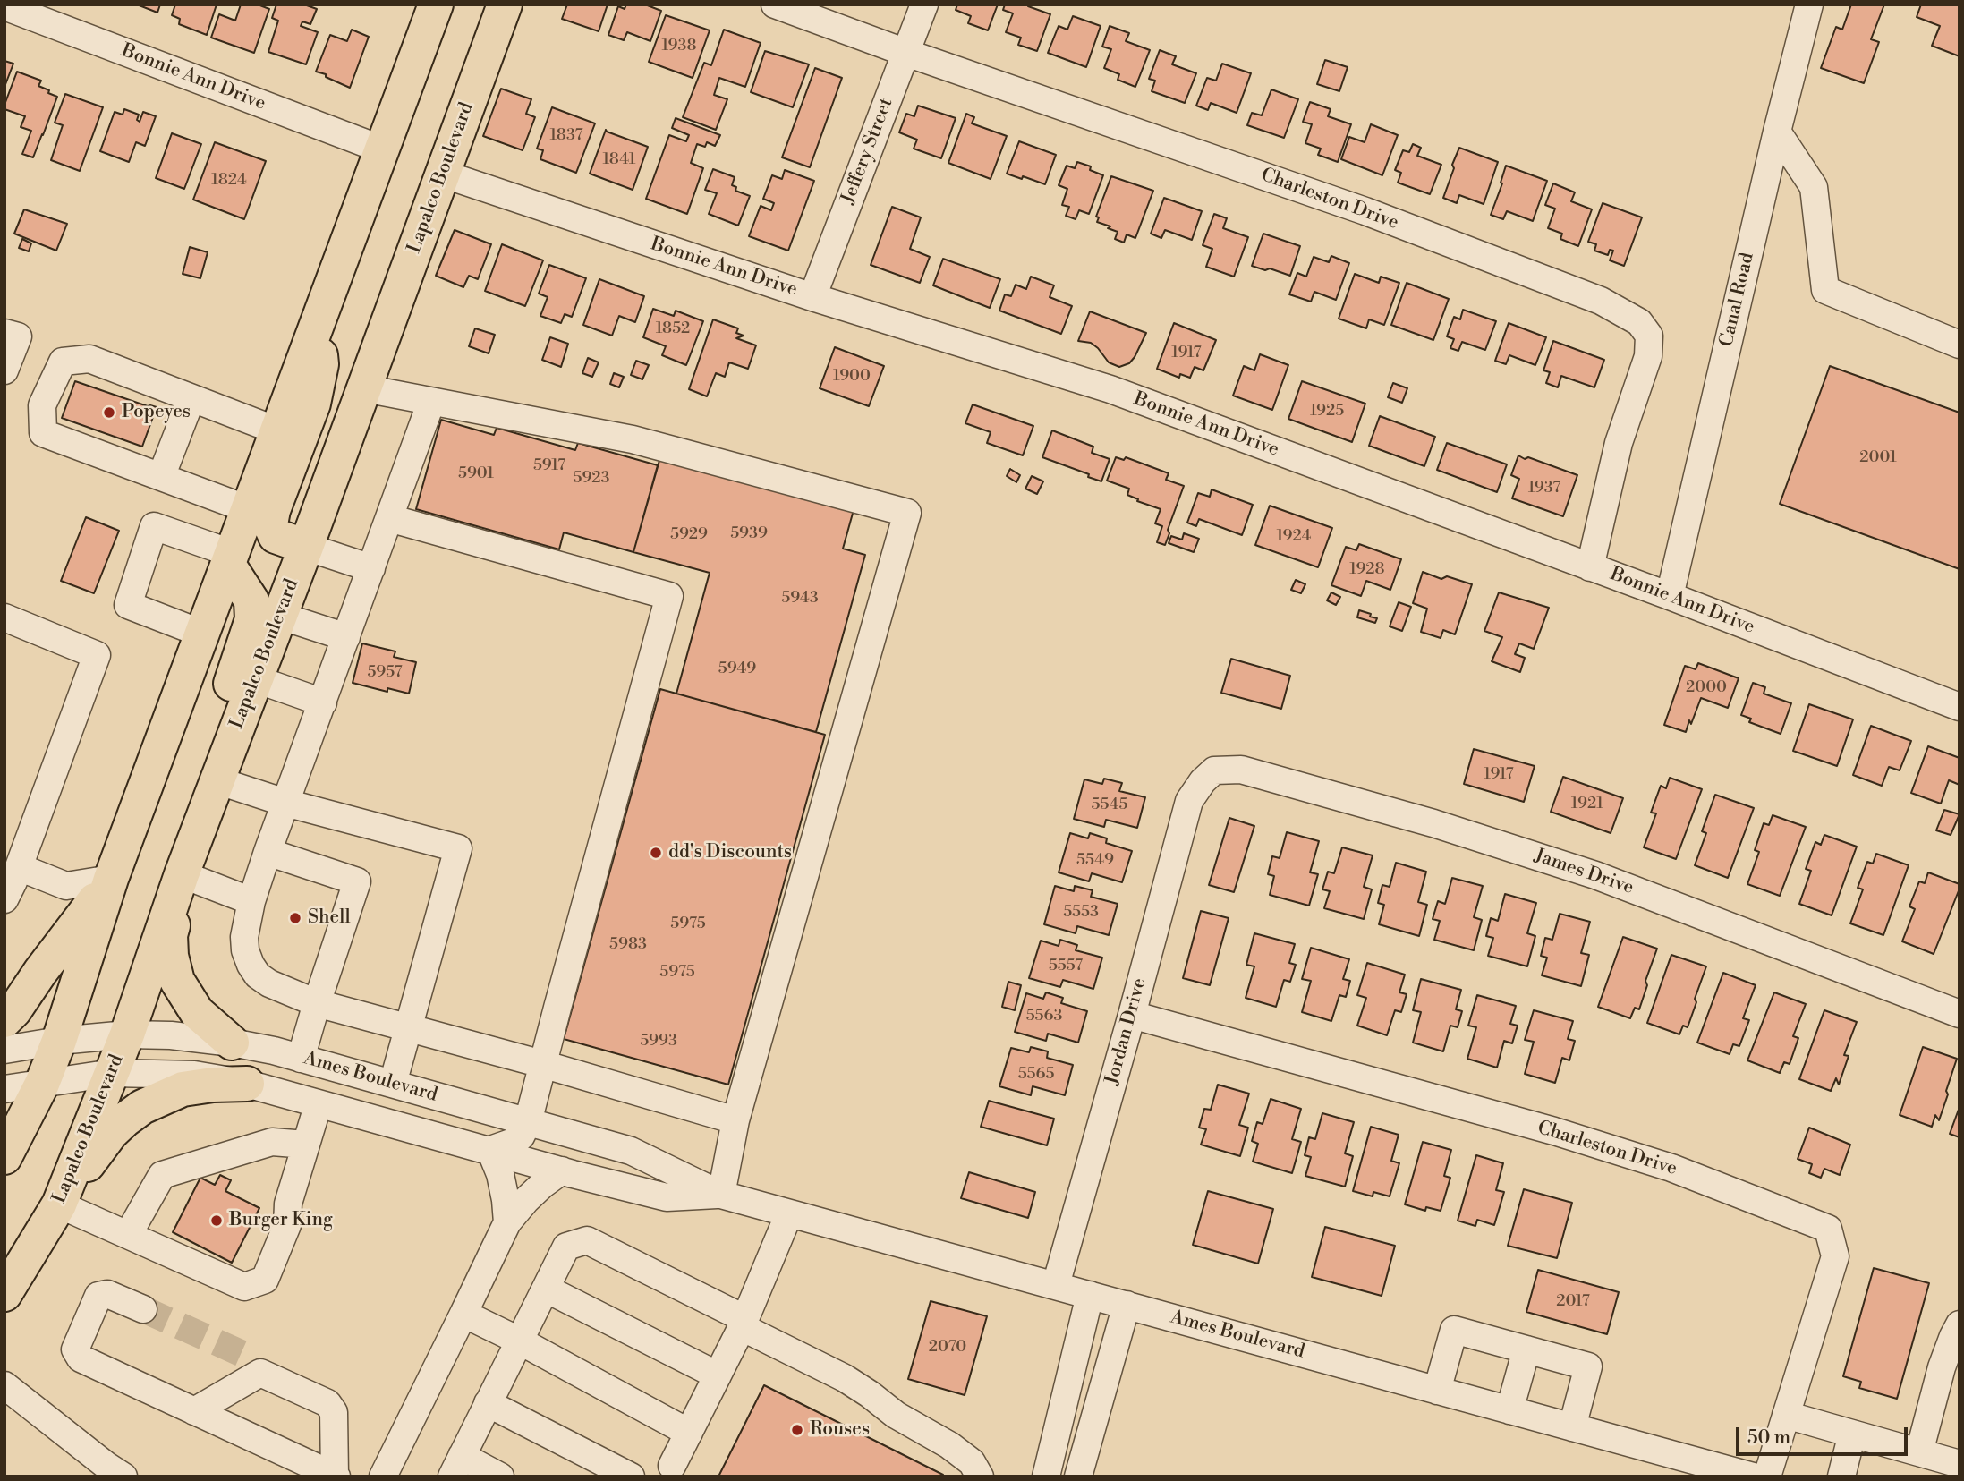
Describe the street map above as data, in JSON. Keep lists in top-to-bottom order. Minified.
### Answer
{"streets":{"main road":["Lapalco Boulevard"],"street":["Bonnie Ann Drive","Jeffery Street","Charleston Drive","Canal Road","James Drive","Jordan Drive","Ames Boulevard"]},"crossings":[["Bonnie Ann Drive","Jeffery Street"],["Bonnie Ann Drive","Lapalco Boulevard"],["Bonnie Ann Drive","Charleston Drive"],["Bonnie Ann Drive","Canal Road"],["Jeffery Street","Charleston Drive"],["Lapalco Boulevard","Ames Boulevard"],["Charleston Drive","Jordan Drive"],["James Drive","Jordan Drive"],["Jordan Drive","Ames Boulevard"]],"places":["Popeyes","dd's Discounts","Shell","Burger King","Rouses"],"house_numbers":["1938","1837","1841","1824","1852","1917","1900","1925","2001","5917","5901","5923","1937","5939","5929","1924","1928","5943","5949","5957","2000","1917","1921","5545","5549","5553","5975","5983","5557","5975","5563","5993","5565","2017","2070"],"scale_bar":"50 m"}
